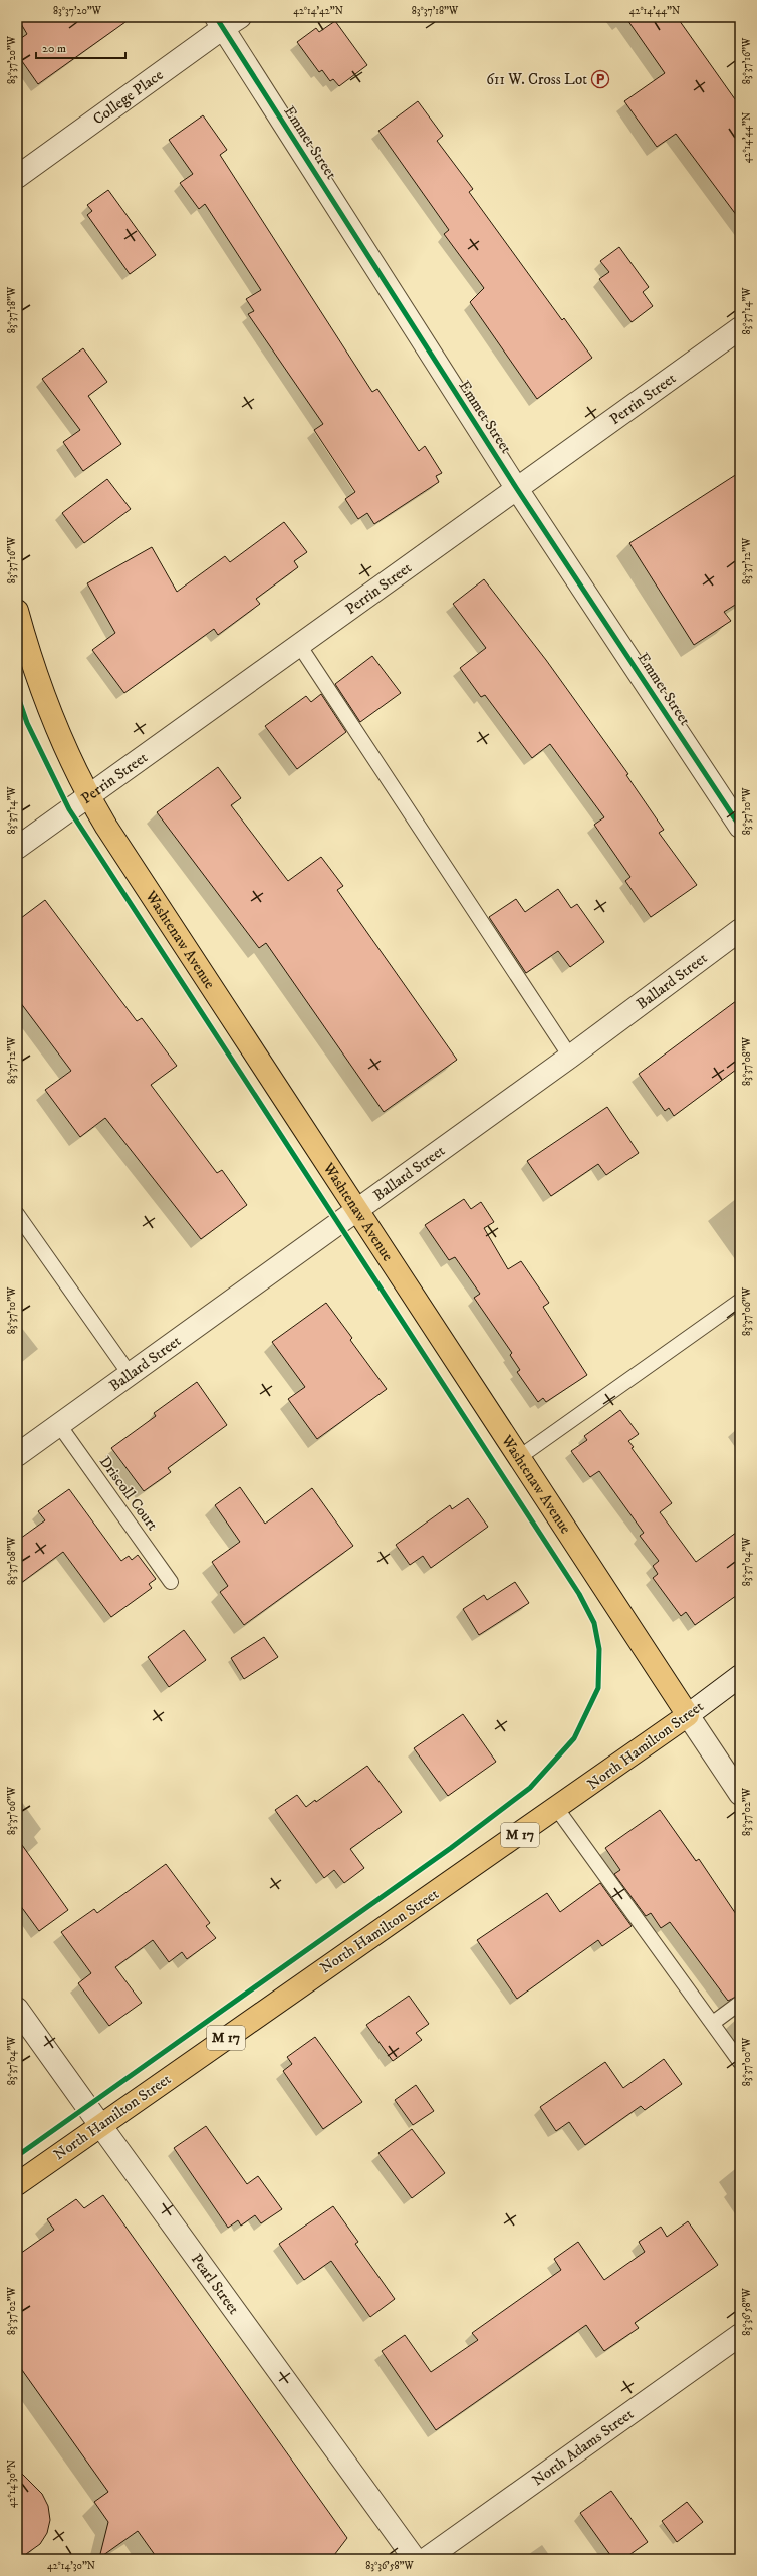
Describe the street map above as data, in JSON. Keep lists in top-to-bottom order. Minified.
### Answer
{"streets":{"main road":["Washtenaw Avenue","North Hamilton Street","M 17"],"street":["College Place","Emmet Street","Perrin Street","Ballard Street","Pearl Street","North Adams Street"],"lane":["Driscoll Court"]},"crossings":[["College Place","Emmet Street"],["Emmet Street","Perrin Street"],["Perrin Street","Washtenaw Avenue"],["Washtenaw Avenue","Ballard Street"],["Washtenaw Avenue","North Hamilton Street"],["Ballard Street","Driscoll Court"],["North Hamilton Street","Pearl Street"]],"places":{"parking":["611 W. Cross Lot"]},"scale_bar":"20 m","coordinates":["83°37'20\"W","42°14'42\"N","83°37'18\"W","42°14'44\"N","83°37'16\"W","83°37'14\"W","83°37'12\"W","83°37'10\"W","83°37'08\"W","83°37'06\"W","83°37'04\"W","83°37'02\"W","83°37'00\"W","83°36'58\"W","42°14'30\"N"]}
